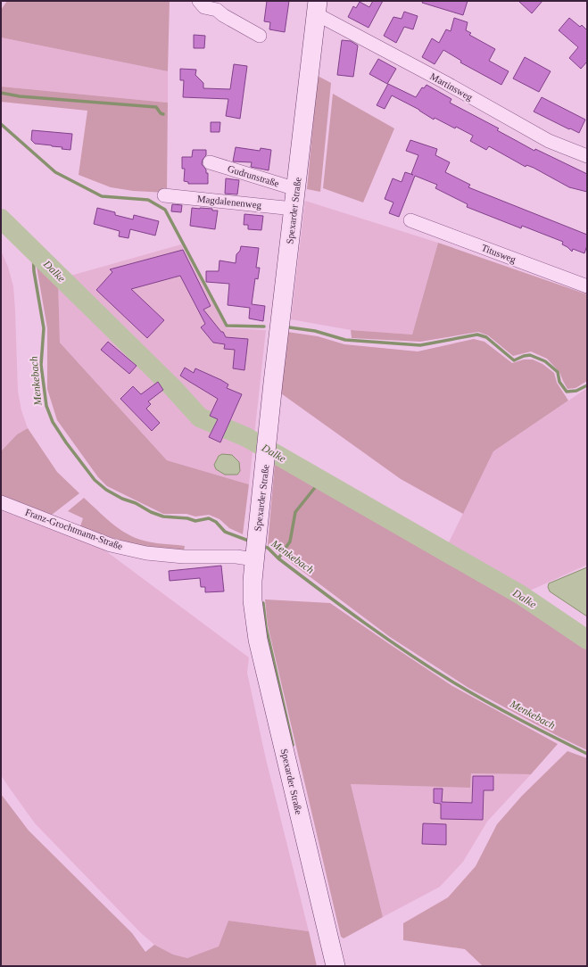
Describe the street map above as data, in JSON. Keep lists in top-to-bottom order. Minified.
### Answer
{"streets":{"main road":["Spexarder Straße"],"street":["Martinsweg","Gudrunstraße","Magdalenenweg","Titusweg","Franz-Grochtmann-Straße"]},"crossings":[["Martinsweg","Spexarder Straße"],["Gudrunstraße","Spexarder Straße"],["Magdalenenweg","Spexarder Straße"],["Spexarder Straße","Franz-Grochtmann-Straße"]],"water":["Dalke","Menkebach"]}
